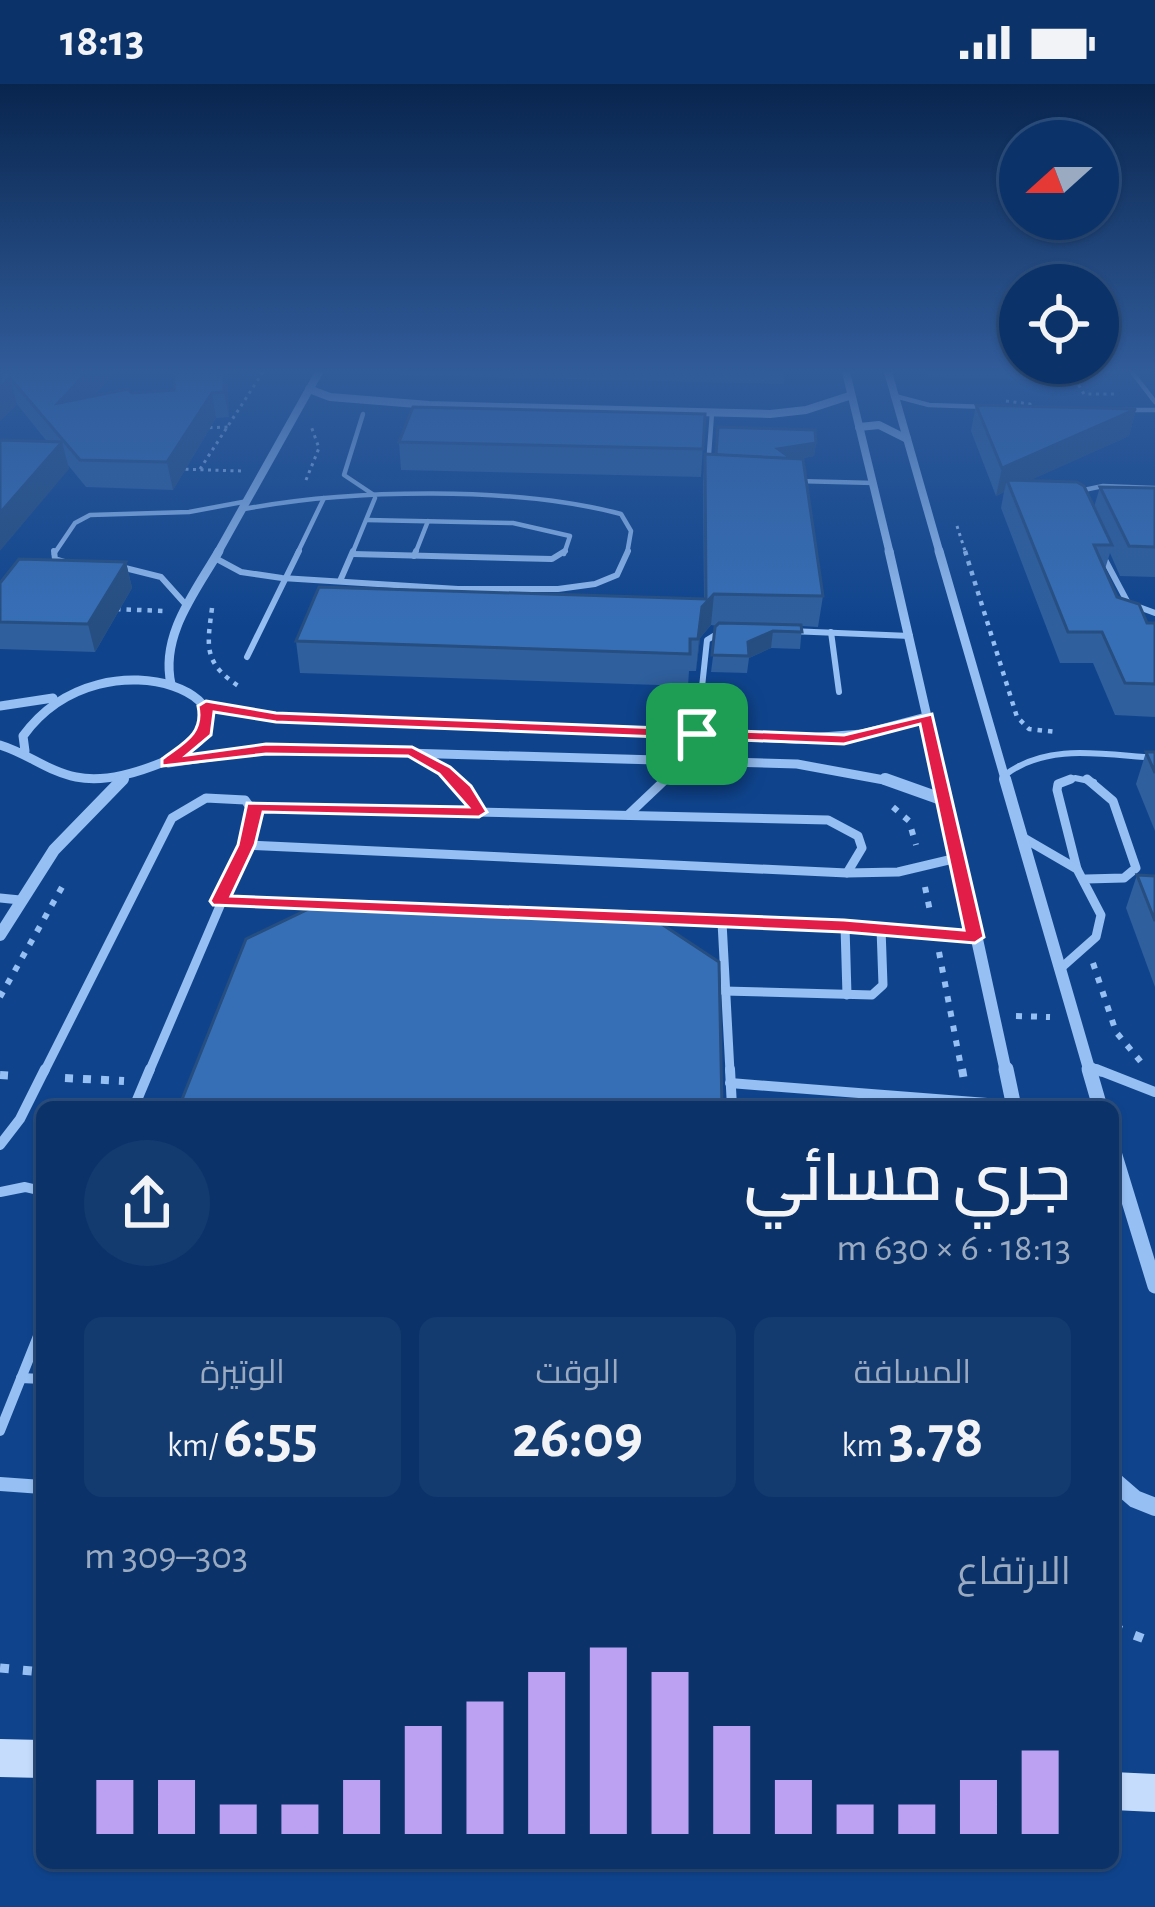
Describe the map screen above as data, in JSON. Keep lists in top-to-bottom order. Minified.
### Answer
{"north":"left","page":{"status":"18:13","heading":["جري مسائي","18:13 · 6 × 630 m"],"stats":[["المسافة","3.78 km"],["الوقت","26:09"],["الوتيرة","6:55 /km"]],"chart":["الارتفاع","303–309 m"]}}
